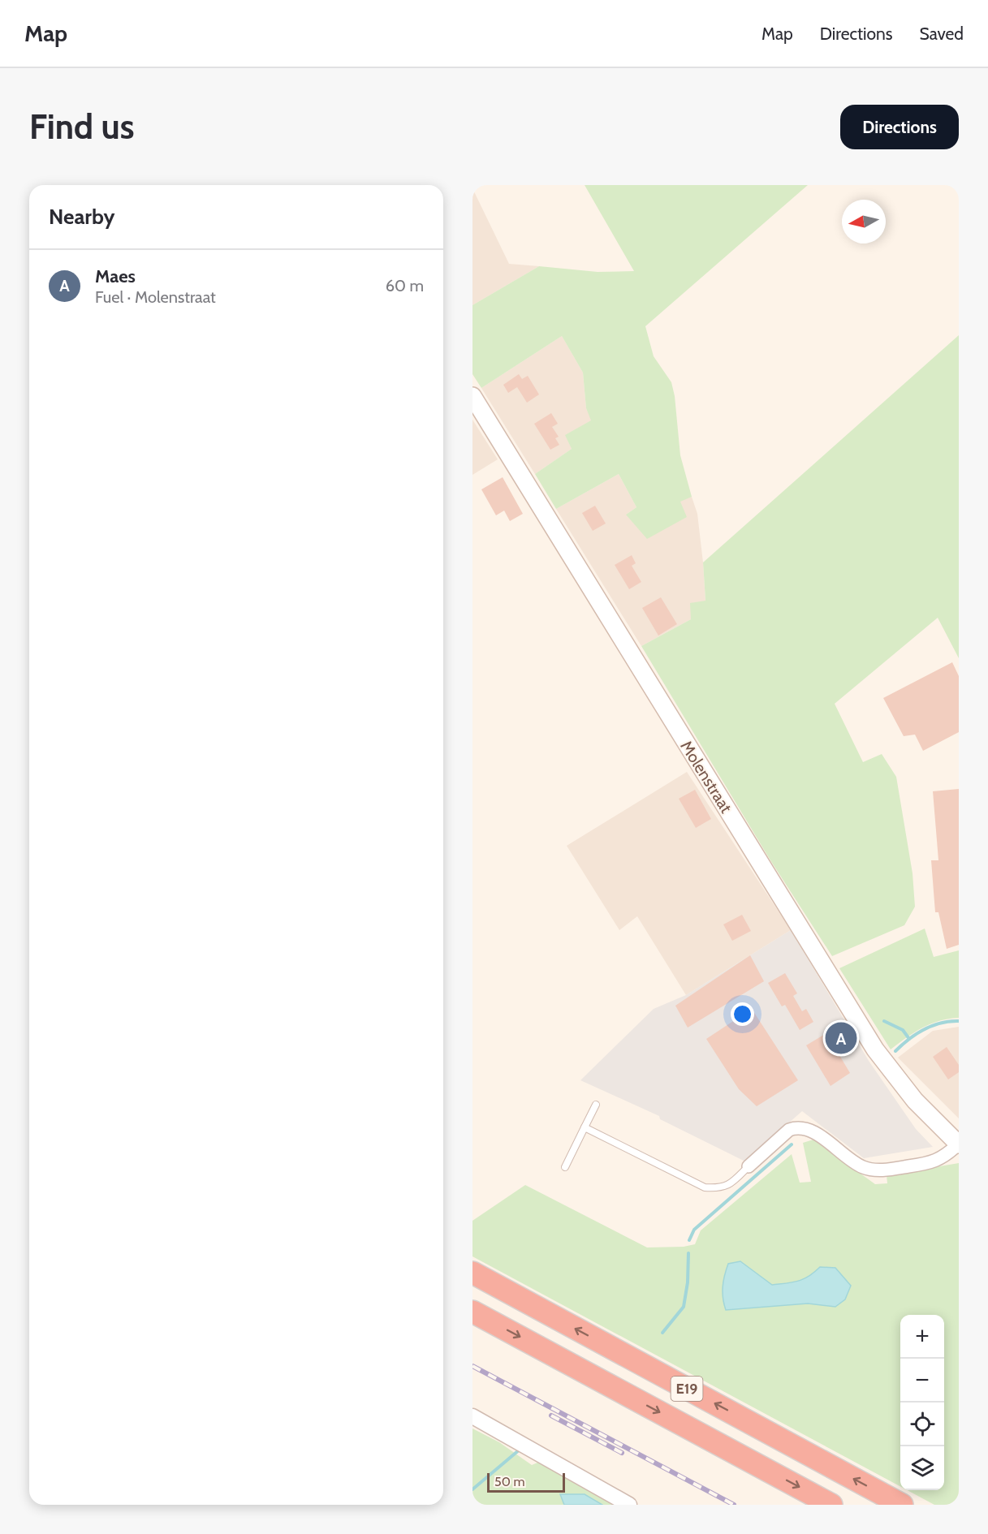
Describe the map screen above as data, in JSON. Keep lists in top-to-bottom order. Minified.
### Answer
{"streets":{"highway":["E19"],"main road":["Molenstraat"]},"scale_bar":"50 m","north":"left","page":{"header":"Map","nav":["Map","Directions","Saved"],"buttons":"Directions","title":"Find us","heading":"Nearby","list":[{"mark":"A","name":"Maes","note":"Fuel · Molenstraat","value":"60 m"}],"pins":"A","map_buttons":["+","−"],"scale":"50 m"}}
